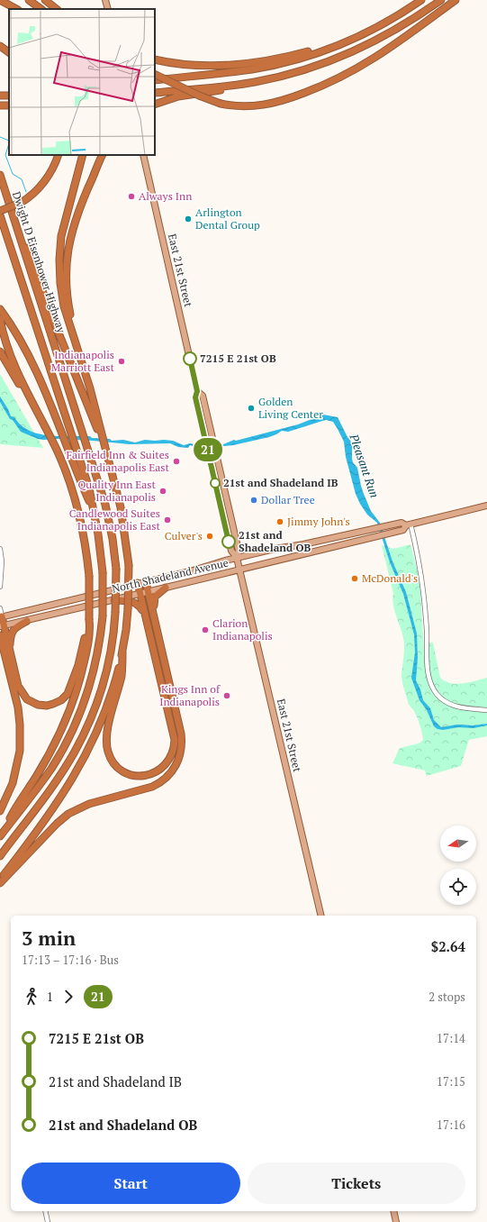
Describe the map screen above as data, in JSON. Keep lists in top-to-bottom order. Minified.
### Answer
{"streets":{"highway":["Dwight D Eisenhower Highway"],"main road":["East 21st Street","North Shadeland Avenue"]},"crossings":[["East 21st Street","North Shadeland Avenue"]],"water":["Pleasant Run"],"places":["Always Inn","Arlington Dental Group","7215 E 21st OB","Indianapolis Marriott East","Golden Living Center","Fairfield Inn & Suites Indianapolis East","21st and Shadeland IB","Quality Inn East Indianapolis","Dollar Tree","Candlewood Suites Indianapolis East","Jimmy John's","Culver's","21st and Shadeland OB","McDonald's","Clarion Indianapolis","Kings Inn of Indianapolis"],"lines":["bus line 21"],"north":"left","page":{"on_map":"21","heading":["3 min","17:13 – 17:16 · Bus","$2.64"],"legs":["1","21","2 stops"],"list":[{"name":"7215 E 21st OB","value":"17:14"},{"name":"21st and Shadeland IB","value":"17:15"},{"name":"21st and Shadeland OB","value":"17:16"}],"buttons":["Start","Tickets"]}}
